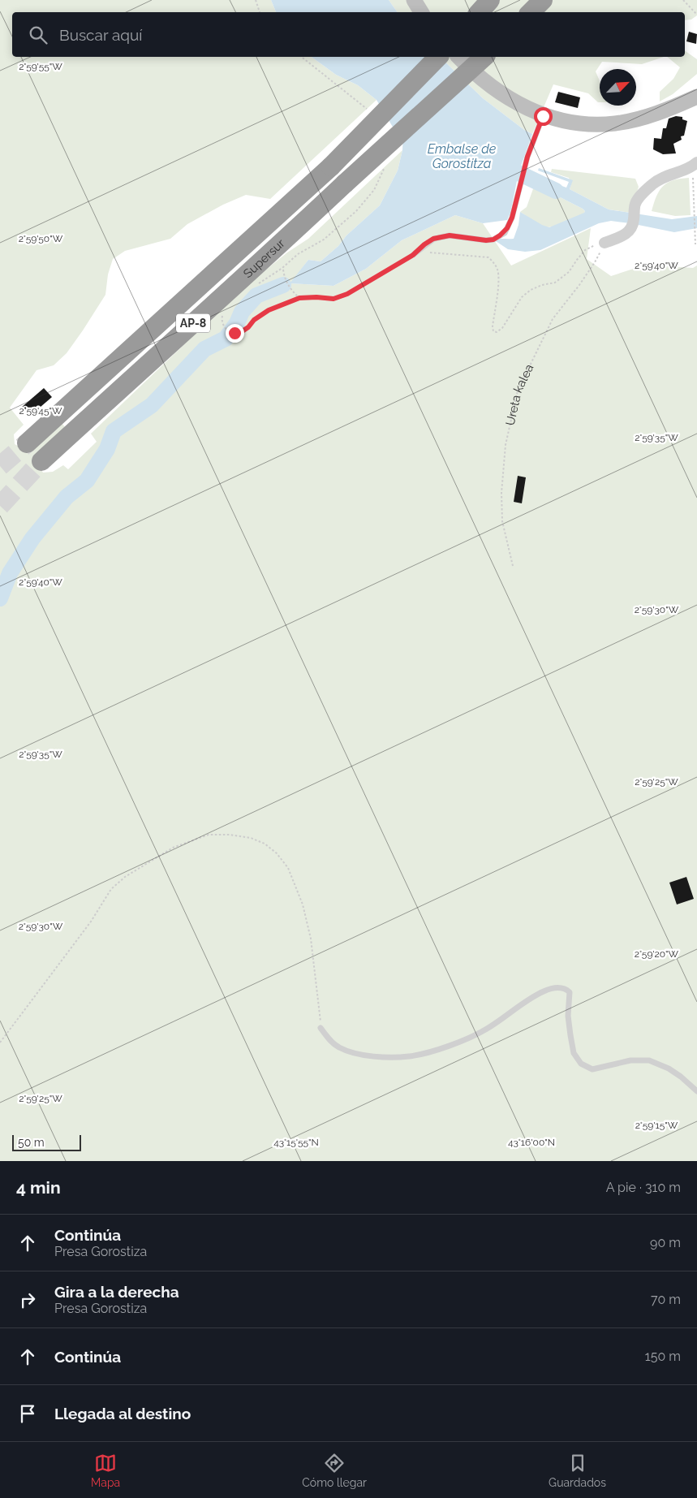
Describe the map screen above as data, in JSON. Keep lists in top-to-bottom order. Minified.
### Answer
{"streets":{"highway":["Supersur","AP-8"],"path":["Ureta kalea"]},"water":["Embalse de Gorostitza"],"scale_bar":"50 m","north":"top right","page":{"search":"Buscar aquí","scale":"50 m","heading":["4 min","A pie · 310 m"],"list":[["Continúa","Presa Gorostiza","90 m"],["Gira a la derecha","Presa Gorostiza","70 m"],["Continúa","150 m"],"Llegada al destino"],"nav":["Mapa","Cómo llegar","Guardados"]},"coordinates":["2°59'55\"W","2°59'50\"W","2°59'40\"W","2°59'45\"W","2°59'35\"W","2°59'30\"W","2°59'25\"W","2°59'20\"W","2°59'15\"W","43°15'55\"N","43°16'00\"N"]}
